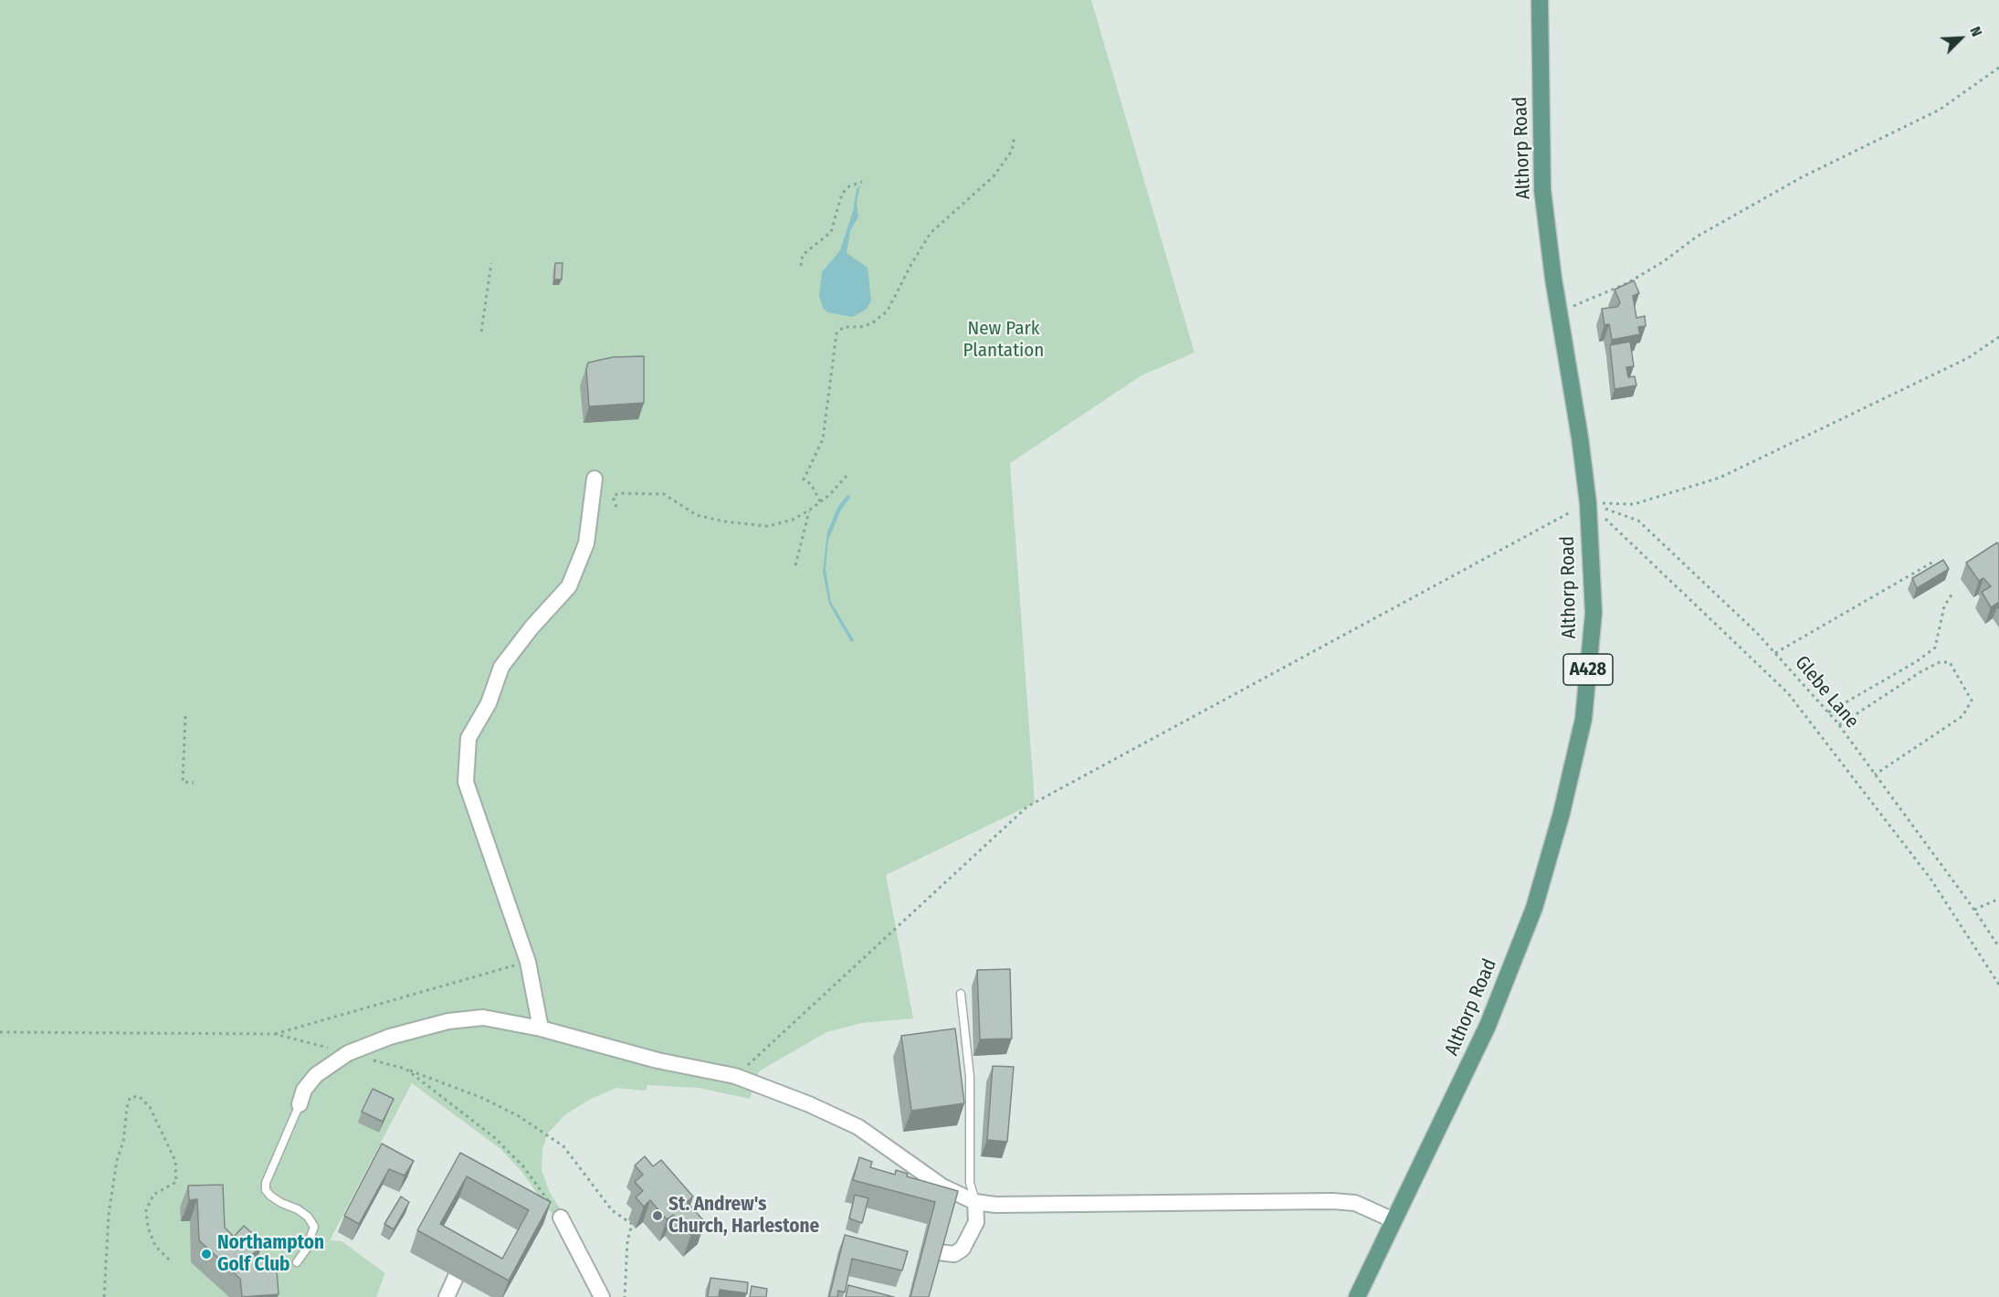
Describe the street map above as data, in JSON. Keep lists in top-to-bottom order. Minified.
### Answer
{"streets":{"main road":["Althorp Road","A428"],"path":["Glebe Lane"]},"crossings":[["Althorp Road","Glebe Lane"]],"parks":["New Park Plantation"],"places":["St. Andrew's Church, Harlestone","Northampton Golf Club"],"north":"top right"}
